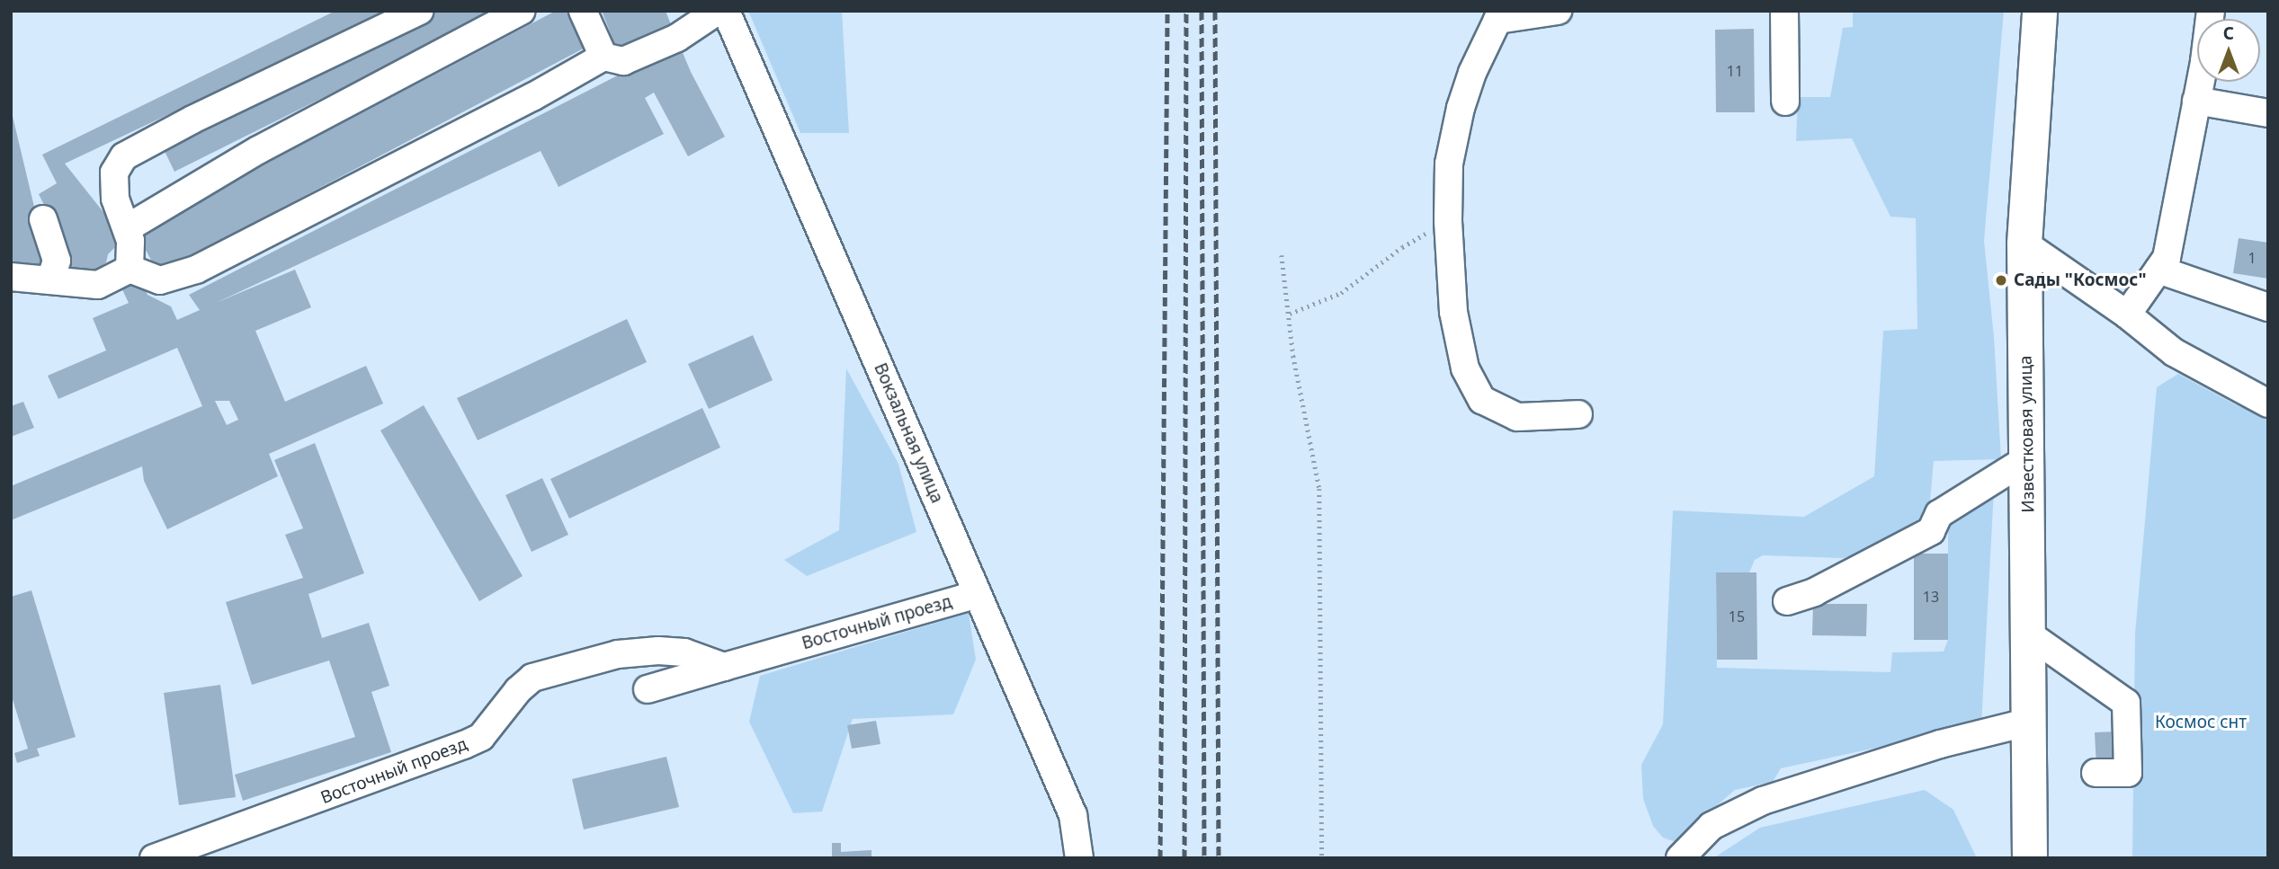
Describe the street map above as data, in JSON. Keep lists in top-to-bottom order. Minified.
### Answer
{"streets":{"main road":["Известковая улица"],"street":["Вокзальная улица","Восточный проезд"]},"crossings":[["Вокзальная улица","Восточный проезд"]],"parks":["Космос снт"],"places":["Сады \"Космос\""],"house_numbers":["11","1","13","15"],"north":"top"}
